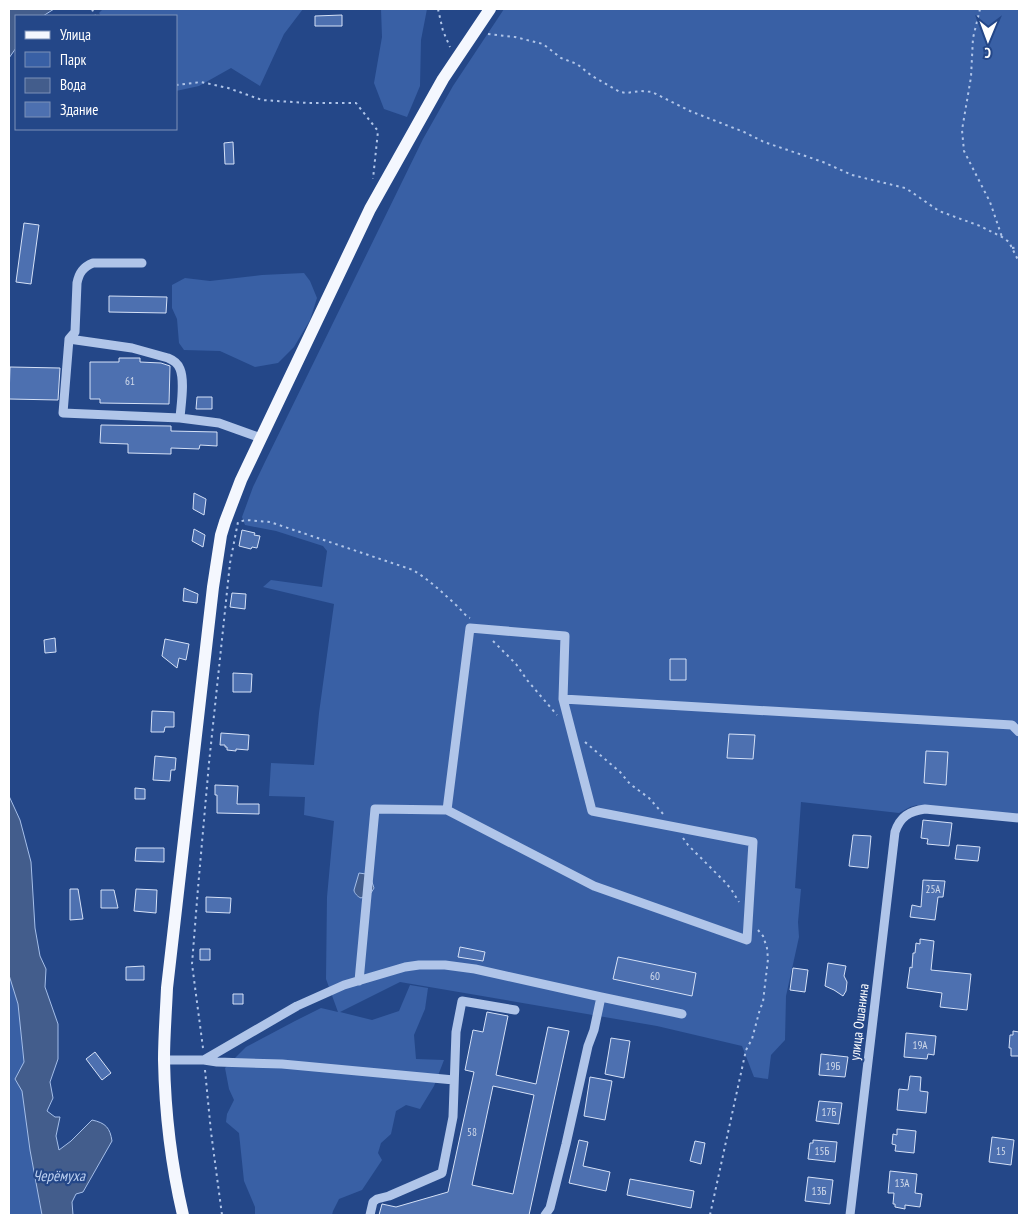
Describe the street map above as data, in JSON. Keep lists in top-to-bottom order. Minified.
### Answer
{"streets":{"street":["улица Ошанина"]},"water":["Черёмуха"],"house_numbers":["61","25А","60","19А","19Б","17Б","58","15Б","15","13А","13Б"],"legend":["Улица","Парк","Вода","Здание"],"north":"bottom"}
